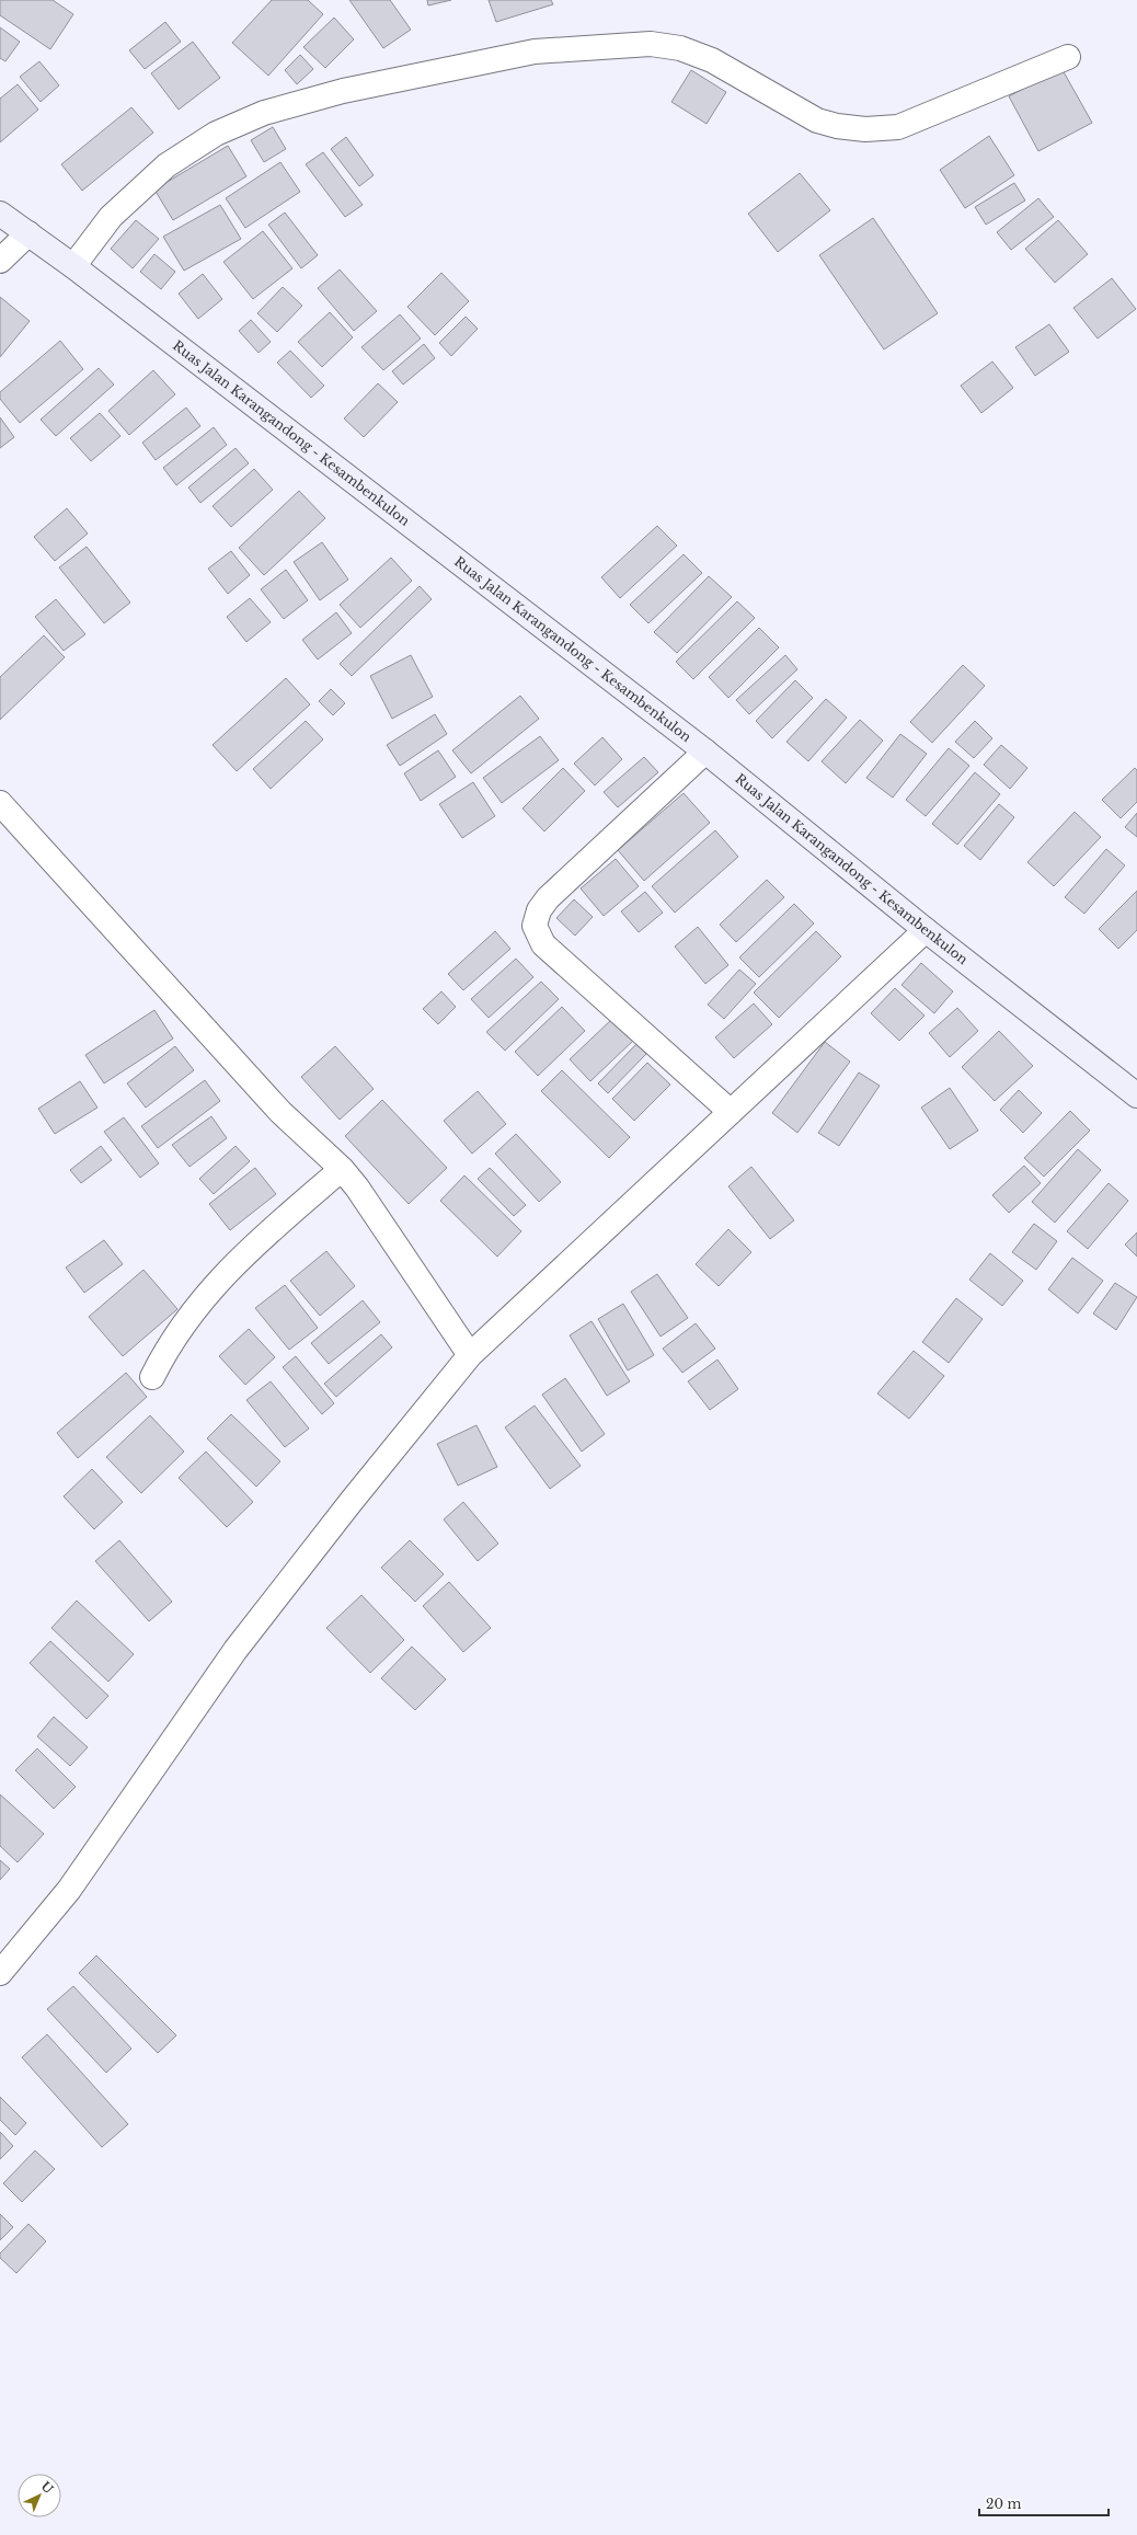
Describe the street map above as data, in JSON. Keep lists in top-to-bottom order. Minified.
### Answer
{"streets":{"main road":["Ruas Jalan Karangandong - Kesambenkulon"]},"scale_bar":"20 m","north":"top right"}
